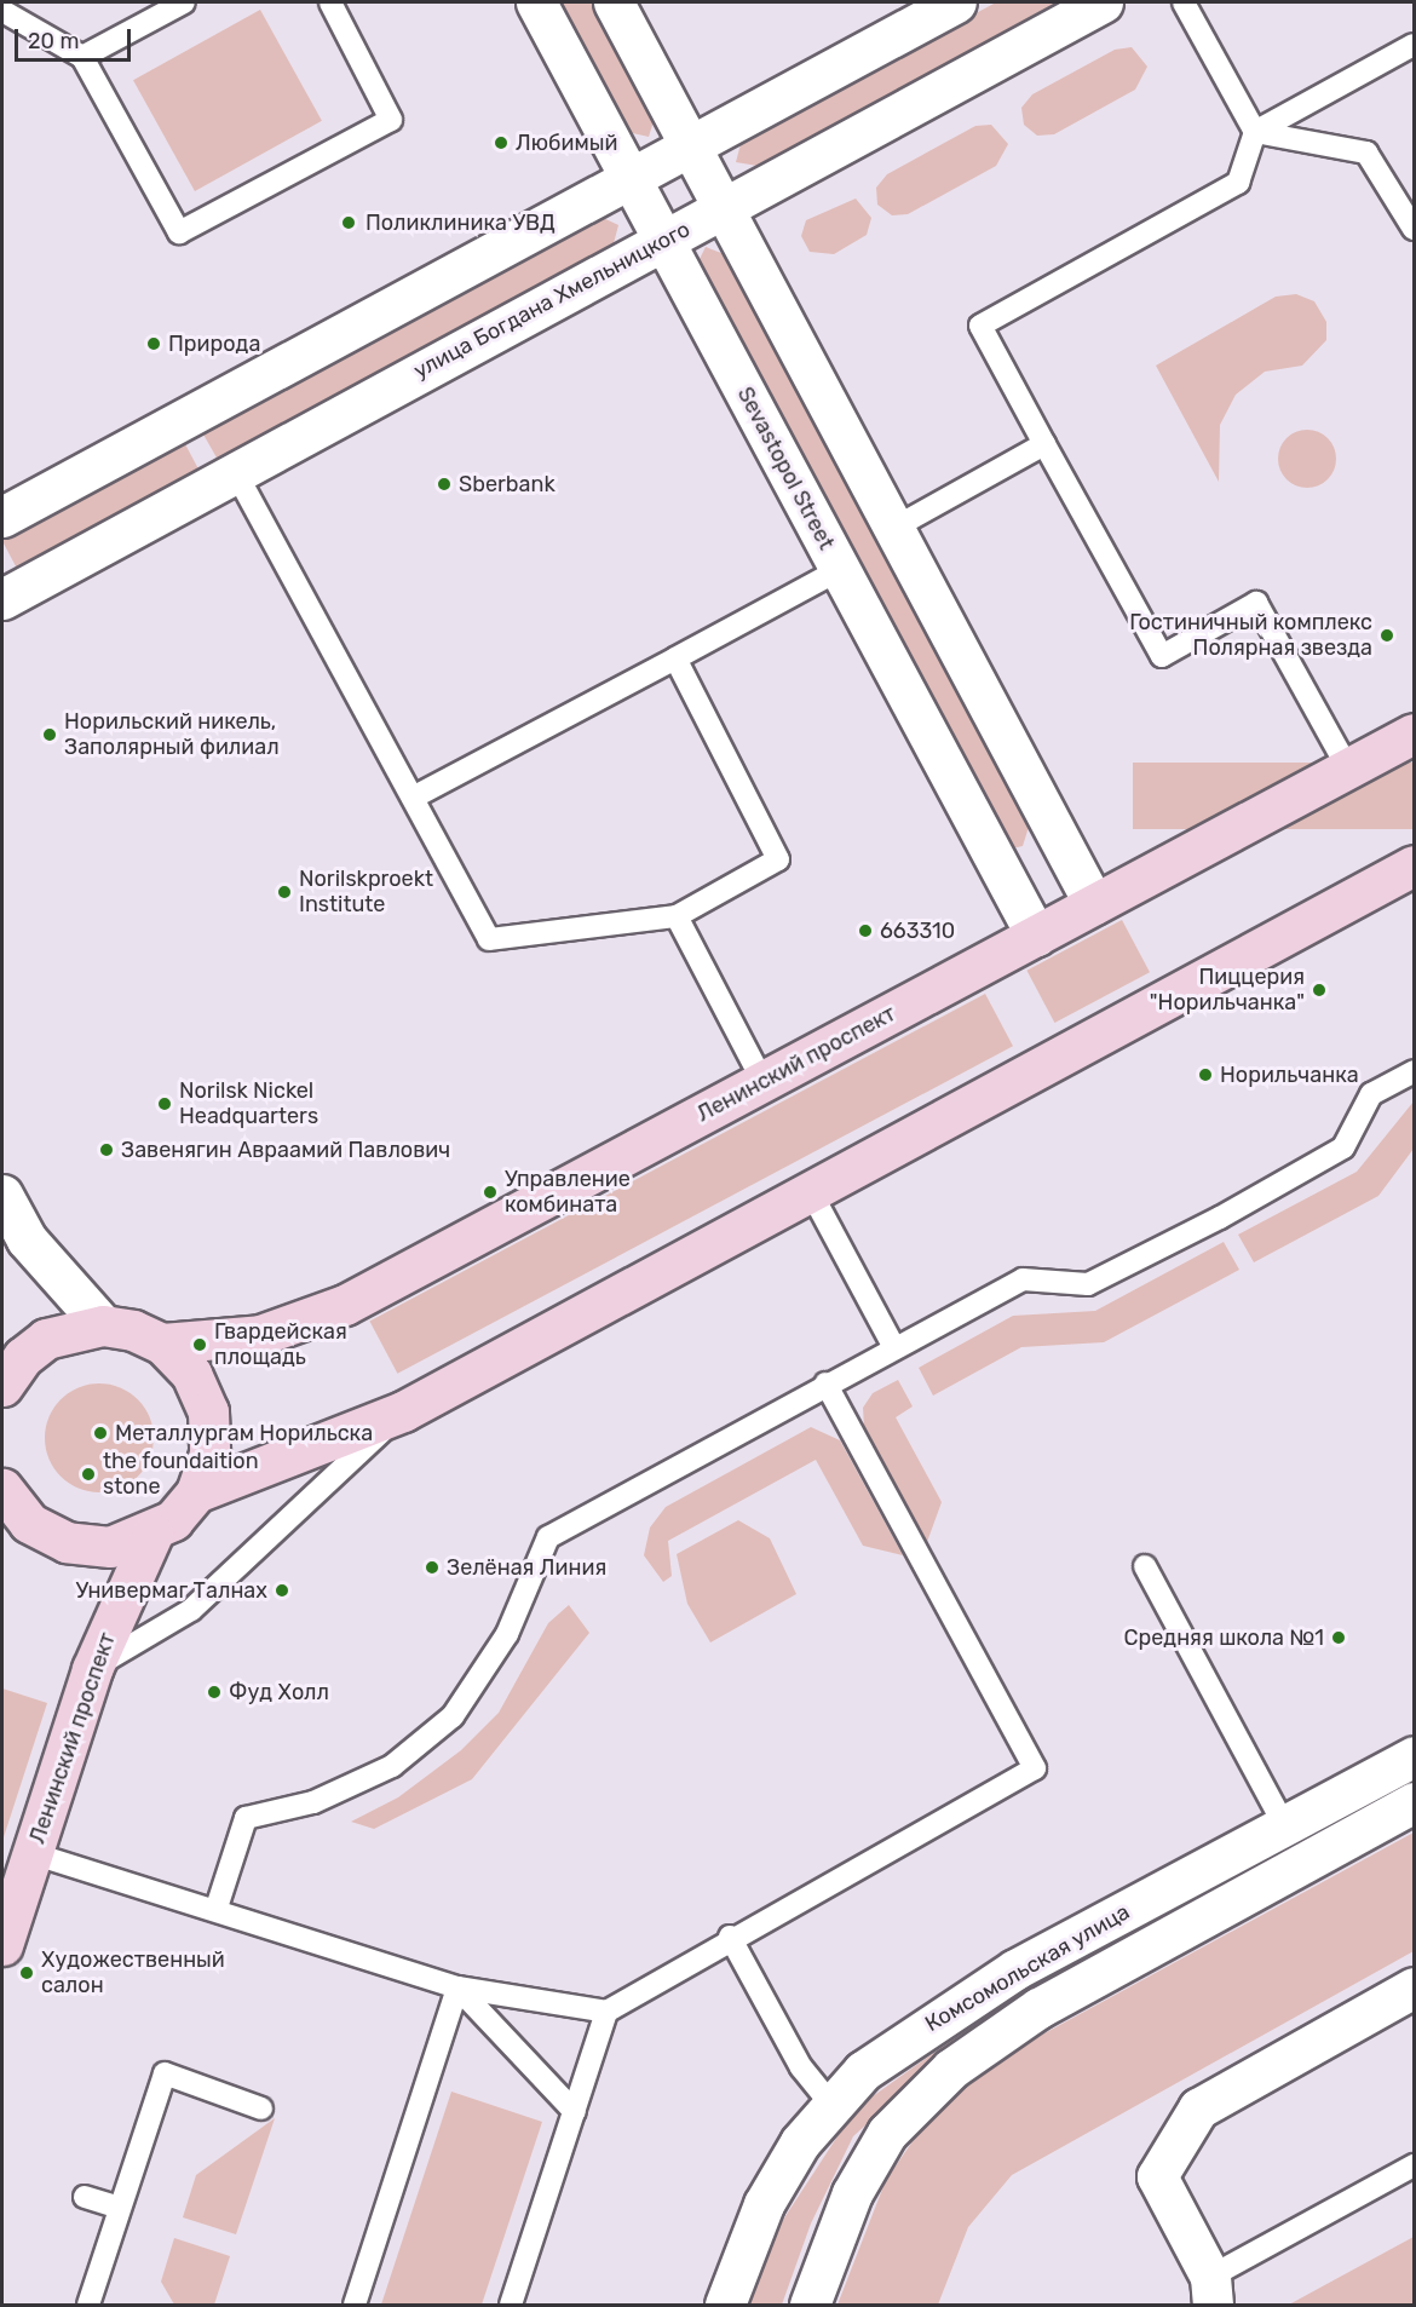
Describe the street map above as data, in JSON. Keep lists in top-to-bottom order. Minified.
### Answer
{"streets":{"main road":["Ленинский проспект"],"street":["улица Богдана Хмельницкого","Sevastopol Street","Комсомольская улица"]},"crossings":[["улица Богдана Хмельницкого","Sevastopol Street"],["Sevastopol Street","Ленинский проспект"]],"places":["Любимый","Поликлиника УВД","Природа","Sberbank","Гостиничный комплекс Полярная звезда","Норильский никель, Заполярный филиал","Norilskproekt Institute","663310","Пиццерия \"Норильчанка\"","Норильчанка","Norilsk Nickel Headquarters","Завенягин Авраамий Павлович","Управление комбината","Гвардейская площадь","Металлургам Норильска","the foundaition stone","Зелёная Линия","Универмаг Талнах","Средняя школа №1","Фуд Холл","Художественный салон"],"scale_bar":"20 m"}
